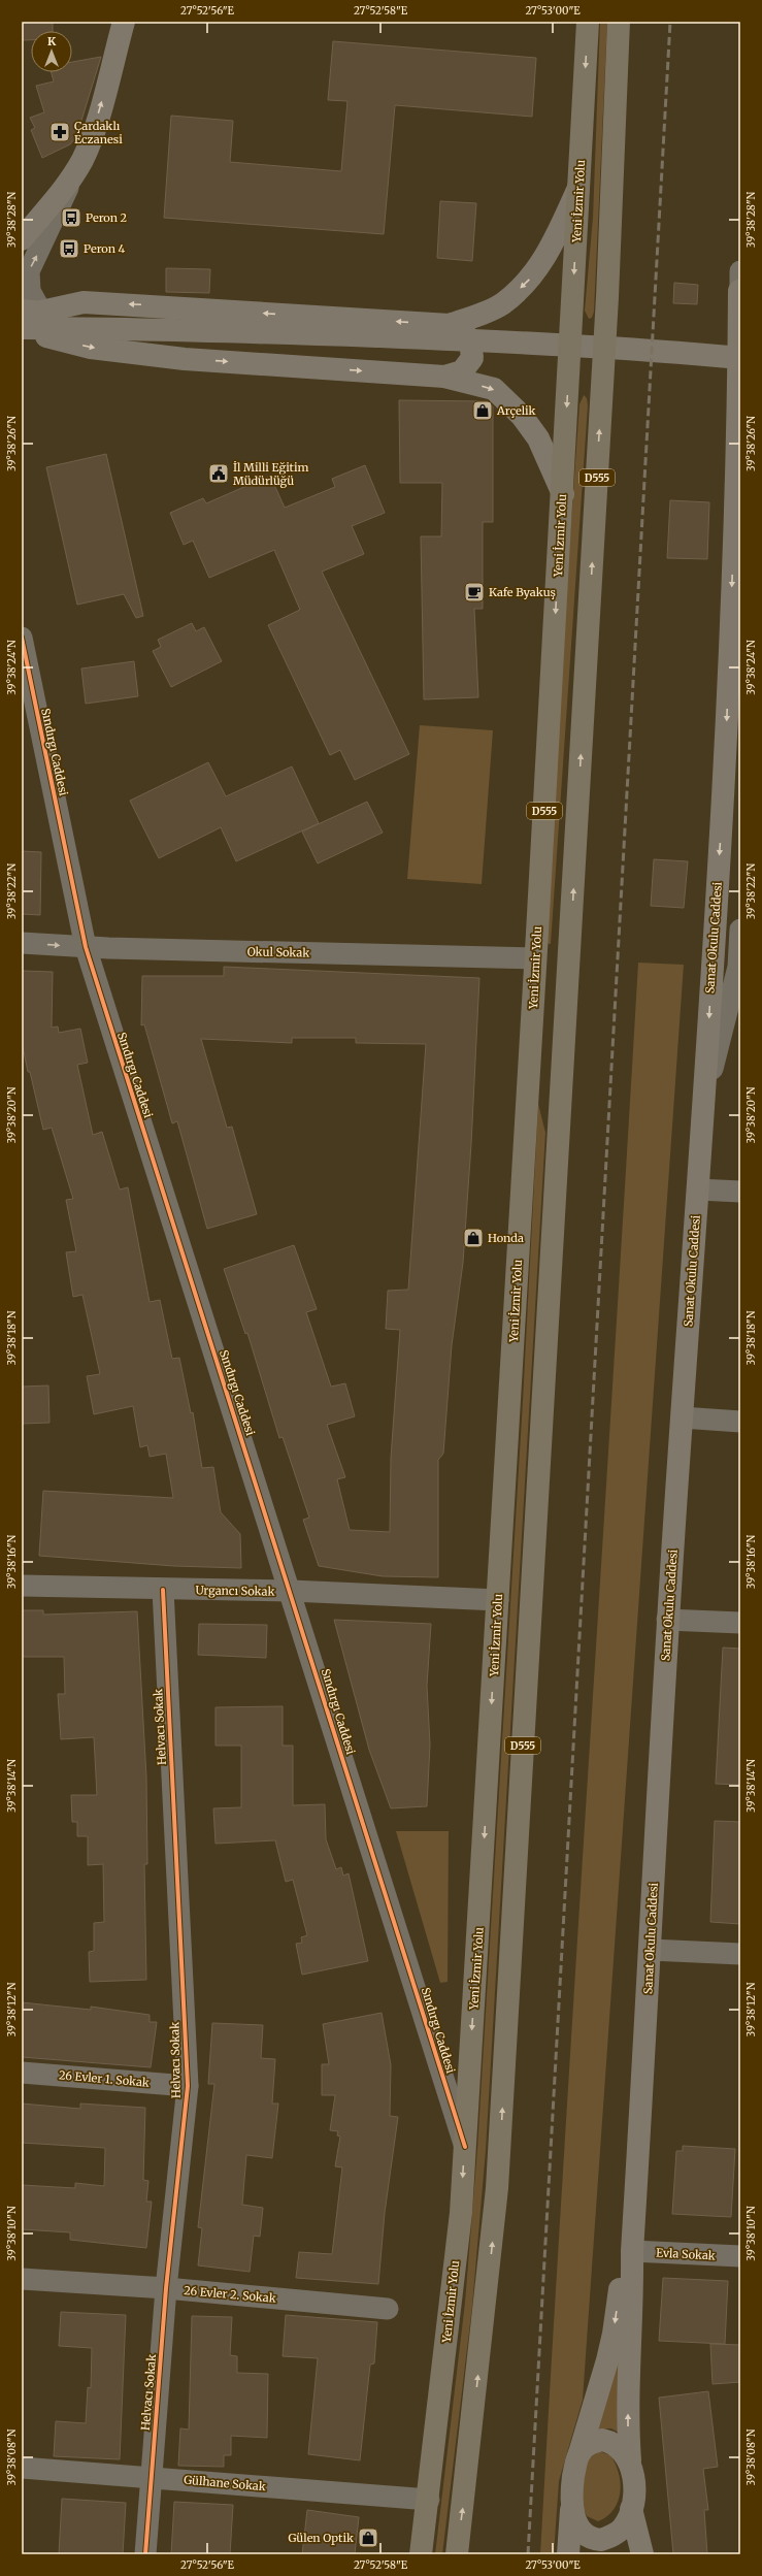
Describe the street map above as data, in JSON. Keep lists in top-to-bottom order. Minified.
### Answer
{"streets":{"highway":["Yeni İzmir Yolu","D555"],"main road":["Sanat Okulu Caddesi"],"street":["Sındırgı Caddesi","Okul Sokak","Urgancı Sokak","Helvacı Sokak","26 Evler 1. Sokak","Evla Sokak","26 Evler 2. Sokak","Gülhane Sokak"]},"crossings":[["Yeni İzmir Yolu","Sındırgı Caddesi"],["Yeni İzmir Yolu","Okul Sokak"],["Yeni İzmir Yolu","Urgancı Sokak"],["Yeni İzmir Yolu","Gülhane Sokak"],["Sındırgı Caddesi","Okul Sokak"],["Sındırgı Caddesi","Urgancı Sokak"],["Sanat Okulu Caddesi","Evla Sokak"],["Urgancı Sokak","Helvacı Sokak"],["Helvacı Sokak","26 Evler 1. Sokak"],["Helvacı Sokak","26 Evler 2. Sokak"],["Helvacı Sokak","Gülhane Sokak"]],"places":{"pharmacy":["Çardaklı Eczanesi"],"bus stop":["Peron 2","Peron 4"],"shop":["Arçelik","Honda","Gülen Optik"],"public building":["İl Milli Eğitim Müdürlüğü"],"cafe":["Kafe Byakuş"]},"north":"top","coordinates":["27°52'56\"E","27°52'58\"E","27°53'00\"E","39°38'28\"N","39°38'26\"N","39°38'24\"N","39°38'22\"N","39°38'20\"N","39°38'18\"N","39°38'16\"N","39°38'14\"N","39°38'12\"N","39°38'10\"N","39°38'08\"N"]}
